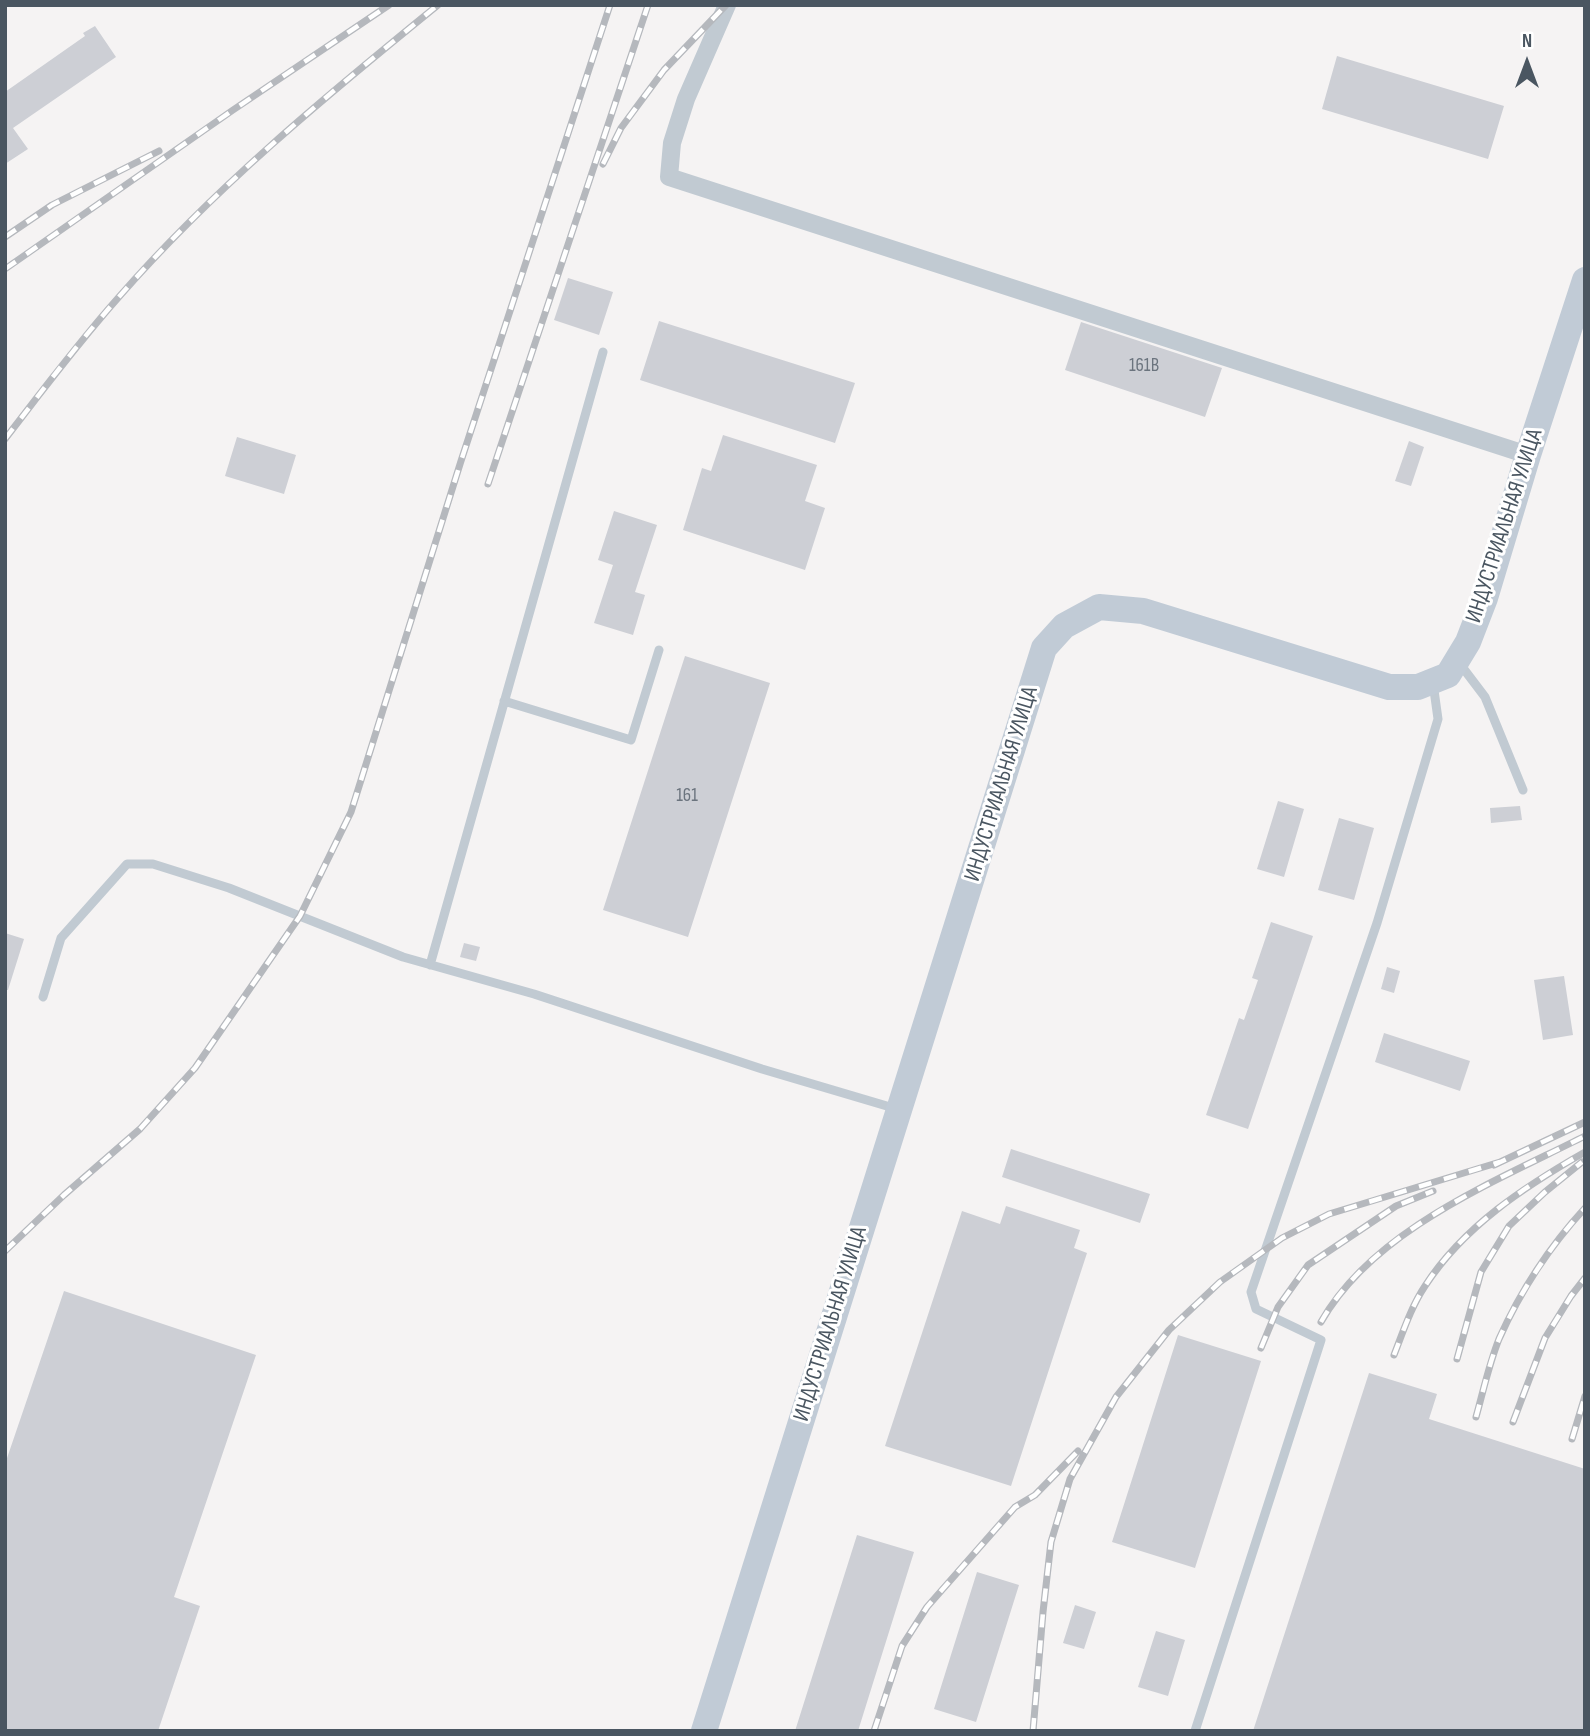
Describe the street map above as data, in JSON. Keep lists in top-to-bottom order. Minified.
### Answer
{"streets":{"street":["ИНДУСТРИАЛЬНАЯ УЛИЦА"]},"house_numbers":["161В","161"],"north":"top"}
